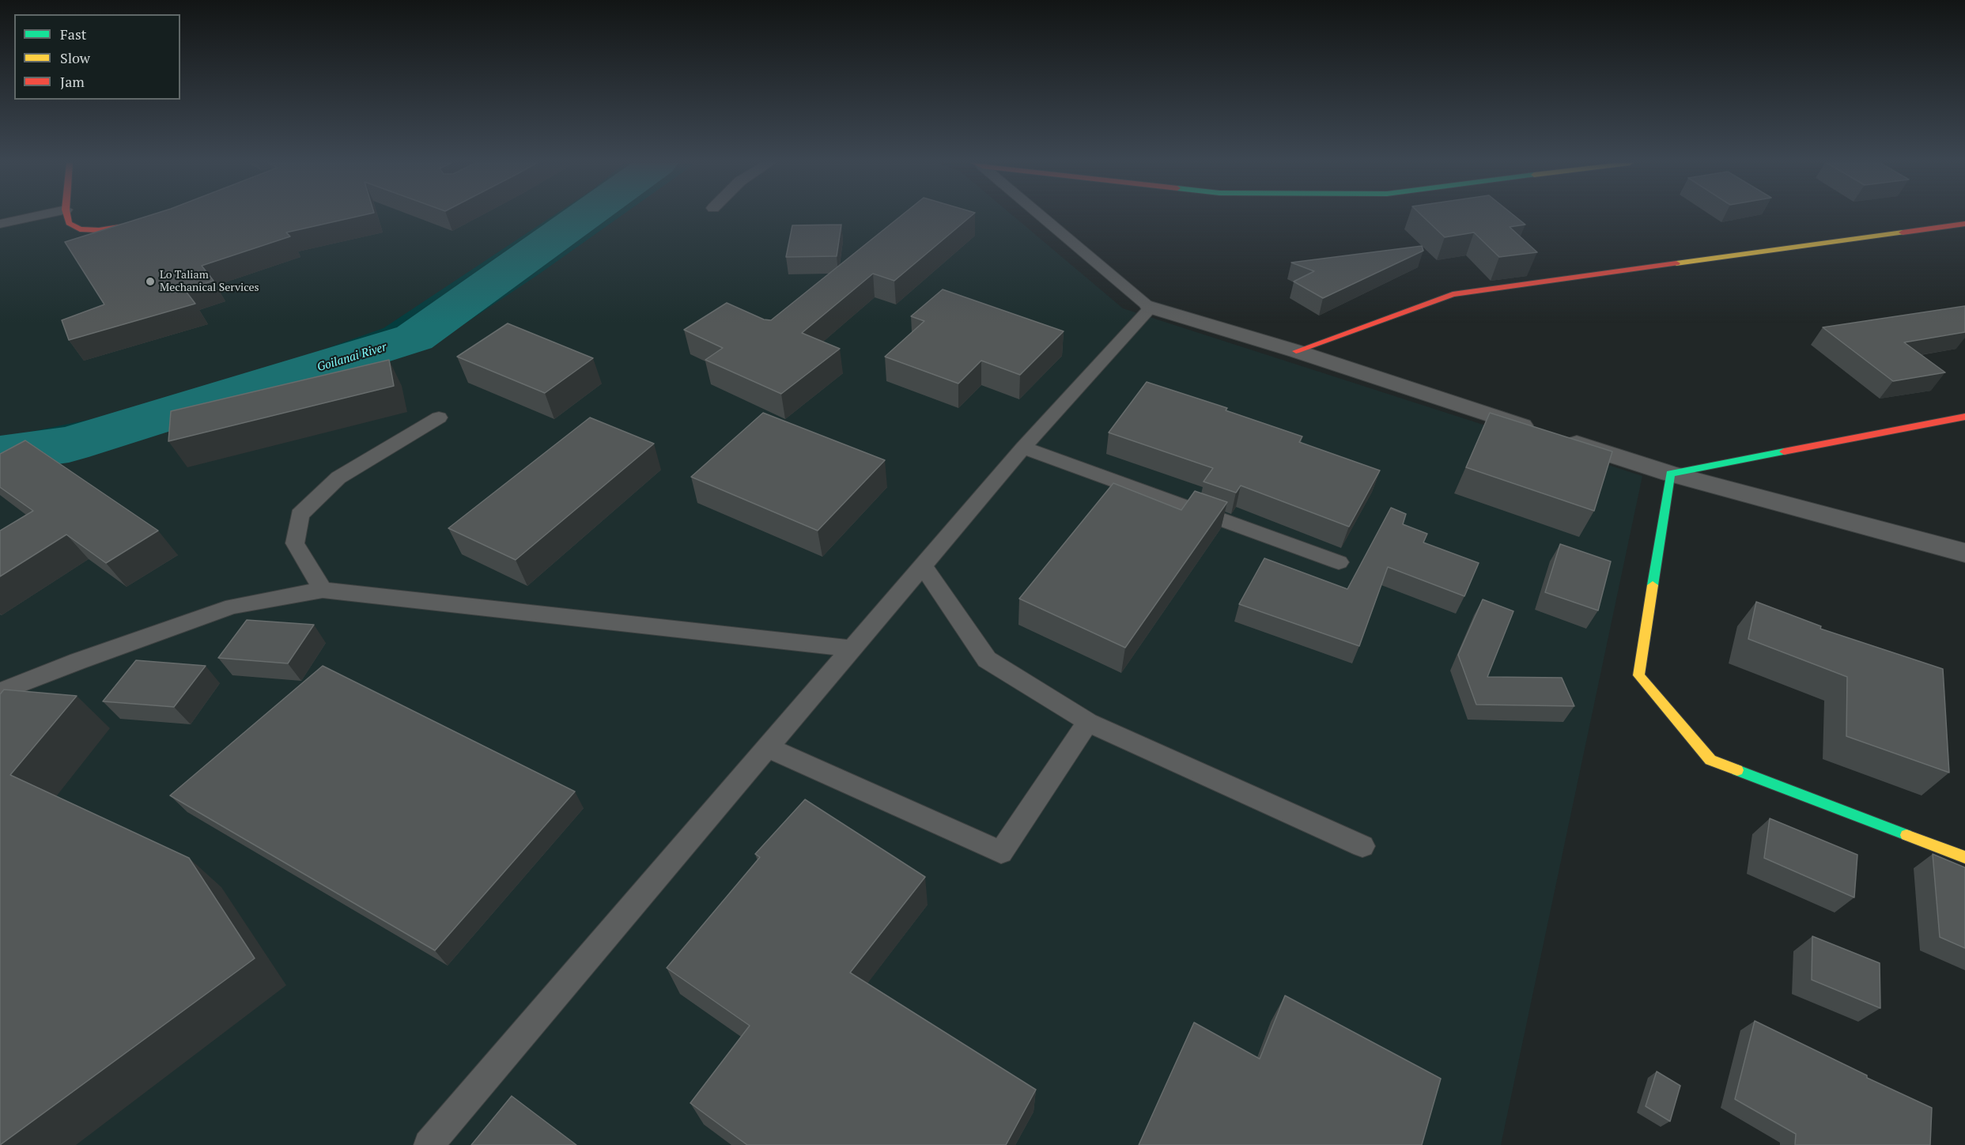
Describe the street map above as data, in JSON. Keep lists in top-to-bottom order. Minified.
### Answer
{"water":["Goilanai River"],"places":["Lo Taliam Mechanical Services"],"legend":["Fast","Slow","Jam"]}
